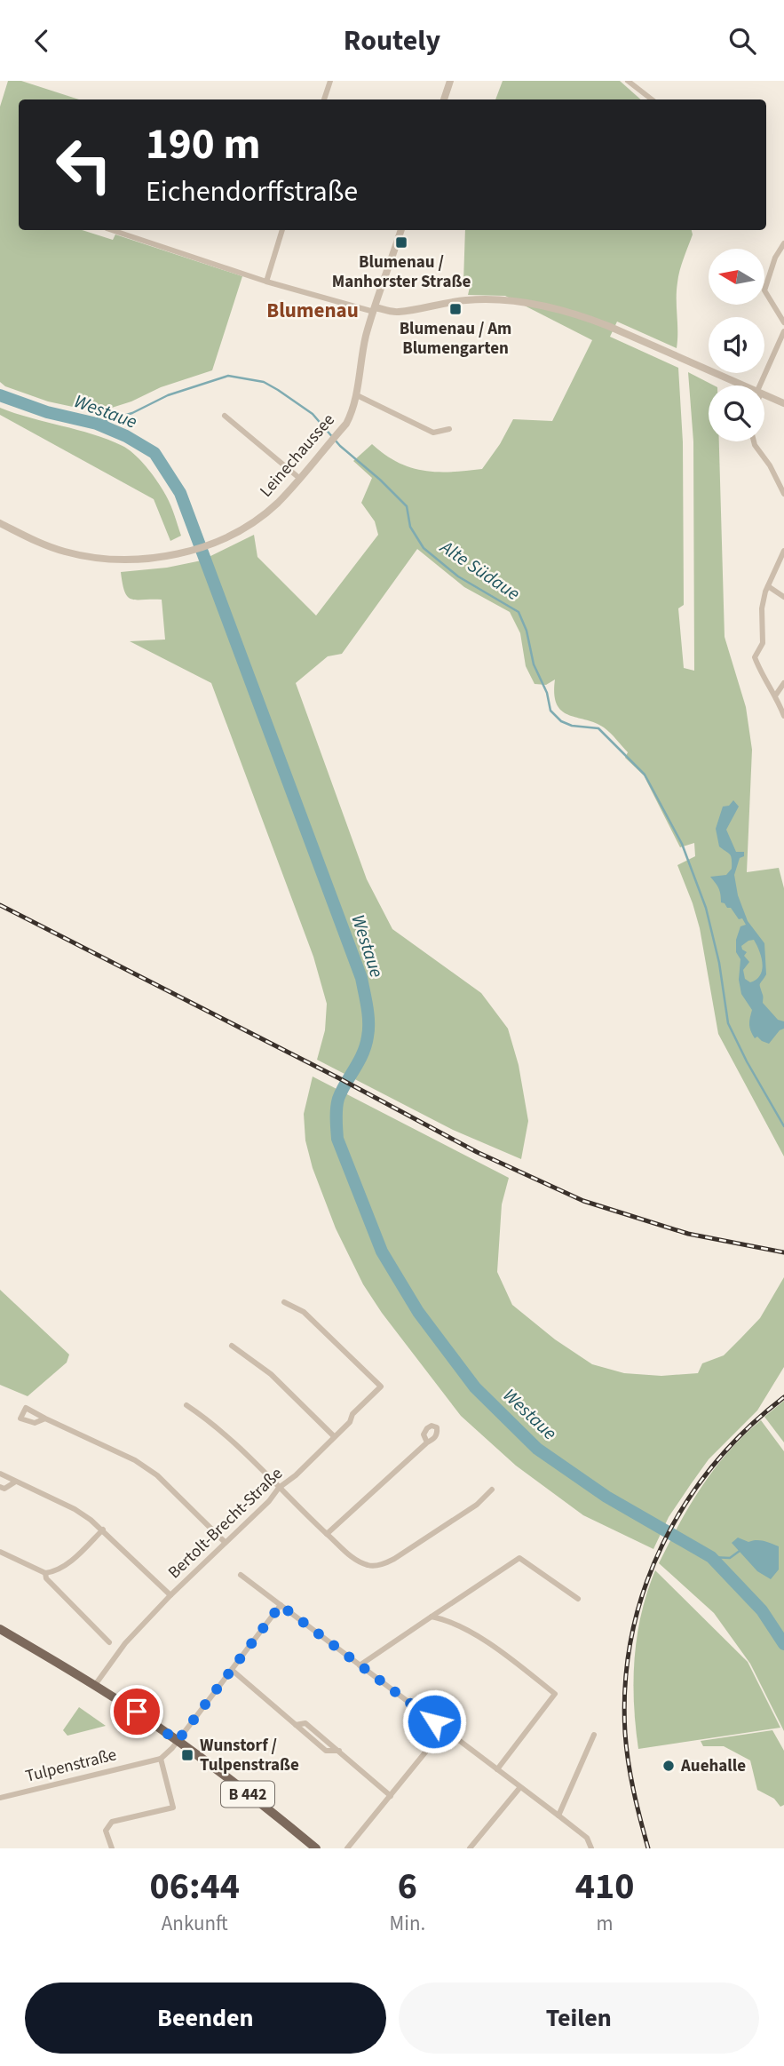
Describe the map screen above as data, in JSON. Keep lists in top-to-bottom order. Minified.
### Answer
{"streets":{"main road":["B 442"],"street":["Leinechaussee","Bertolt-Brecht-Straße","Tulpenstraße"]},"crossings":[["Bertolt-Brecht-Straße","B 442"]],"districts":["Blumenau"],"water":["Westaue","Alte Südaue"],"places":{"transit":["Blumenau / Manhorster Straße","Blumenau / Am Blumengarten","Wunstorf / Tulpenstraße"],"other":["Auehalle"]},"north":"left","page":{"header":"Routely","turn":["190 m","Eichendorffstraße"],"eta":["06:44","Ankunft","6","Min.","410","m"],"buttons":["Beenden","Teilen"]}}
